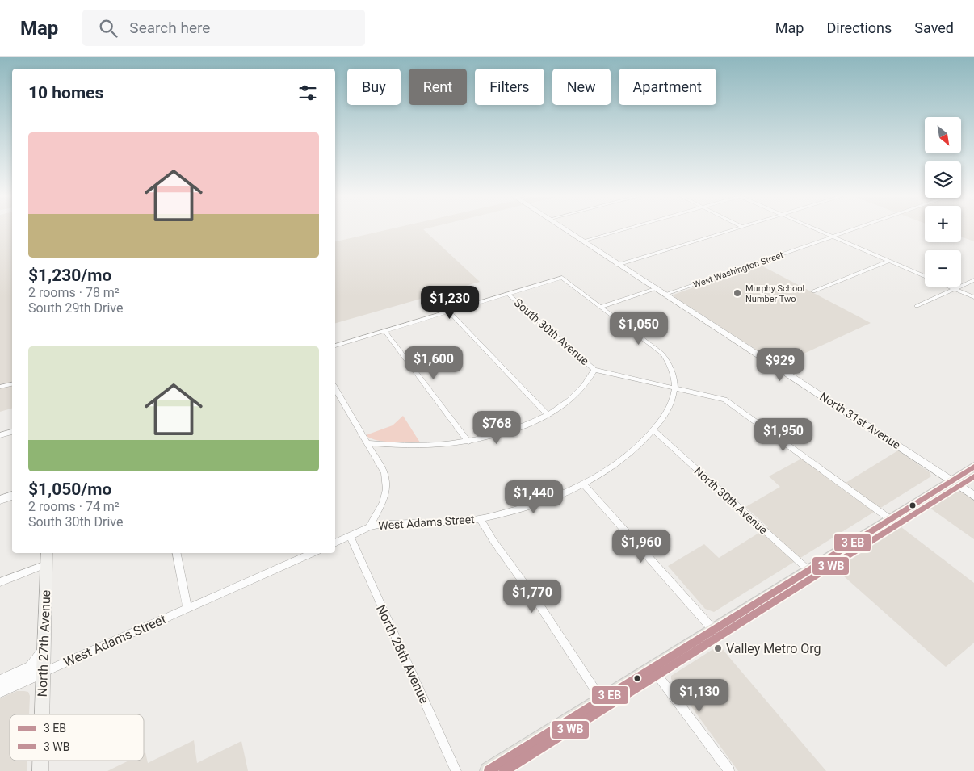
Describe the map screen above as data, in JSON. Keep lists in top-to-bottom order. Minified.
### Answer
{"streets":{"main road":["North 27th Avenue"],"street":["West Washington Street","South 30th Avenue","North 31st Avenue","North 30th Avenue","West Adams Street","North 28th Avenue"]},"crossings":[["West Washington Street","North 31st Avenue"],["North 30th Avenue","West Adams Street"],["West Adams Street","North 27th Avenue"],["West Adams Street","North 28th Avenue"]],"places":["Murphy School Number Two","Valley Metro Org"],"legend":["3 EB","3 WB"],"north":"bottom right","page":{"header":"Map","search":"Search here","nav":["Map","Directions","Saved"],"chip":["Buy","Rent","Filters","New","Apartment"],"heading":"10 homes","map_buttons":["+","−"],"list":[{"name":"$1,230/mo","note":"2 rooms · 78 m² · South 29th Drive"},{"name":"$1,050/mo","note":"2 rooms · 74 m² · South 30th Drive"}],"price":["$1,230","$1,050","$1,600","$929","$768","$1,950","$1,440","$1,960","$1,770","$1,130"]}}
